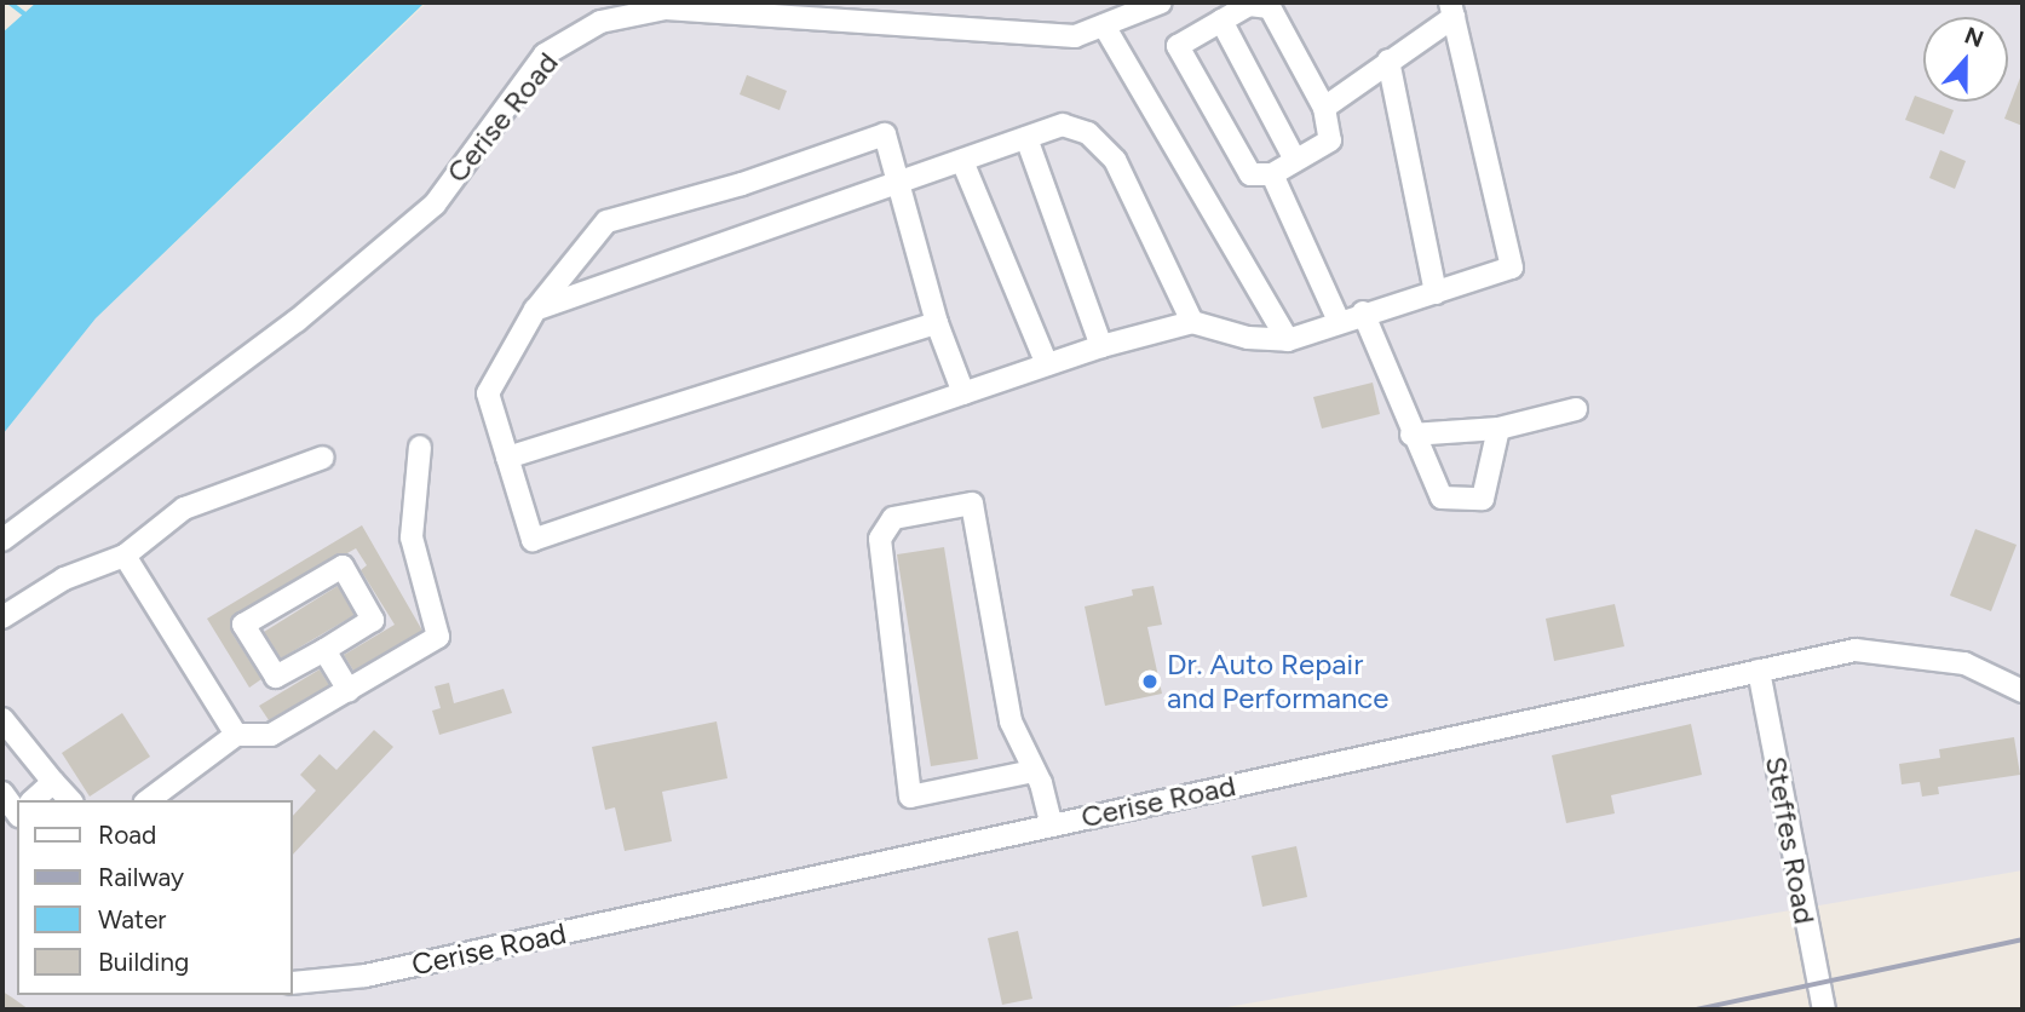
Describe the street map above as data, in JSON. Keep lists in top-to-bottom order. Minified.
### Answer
{"streets":{"street":["Cerise Road","Steffes Road"]},"crossings":[["Cerise Road","Steffes Road"]],"places":["Dr. Auto Repair and Performance"],"legend":["Road","Railway","Water","Building"],"north":"top"}
